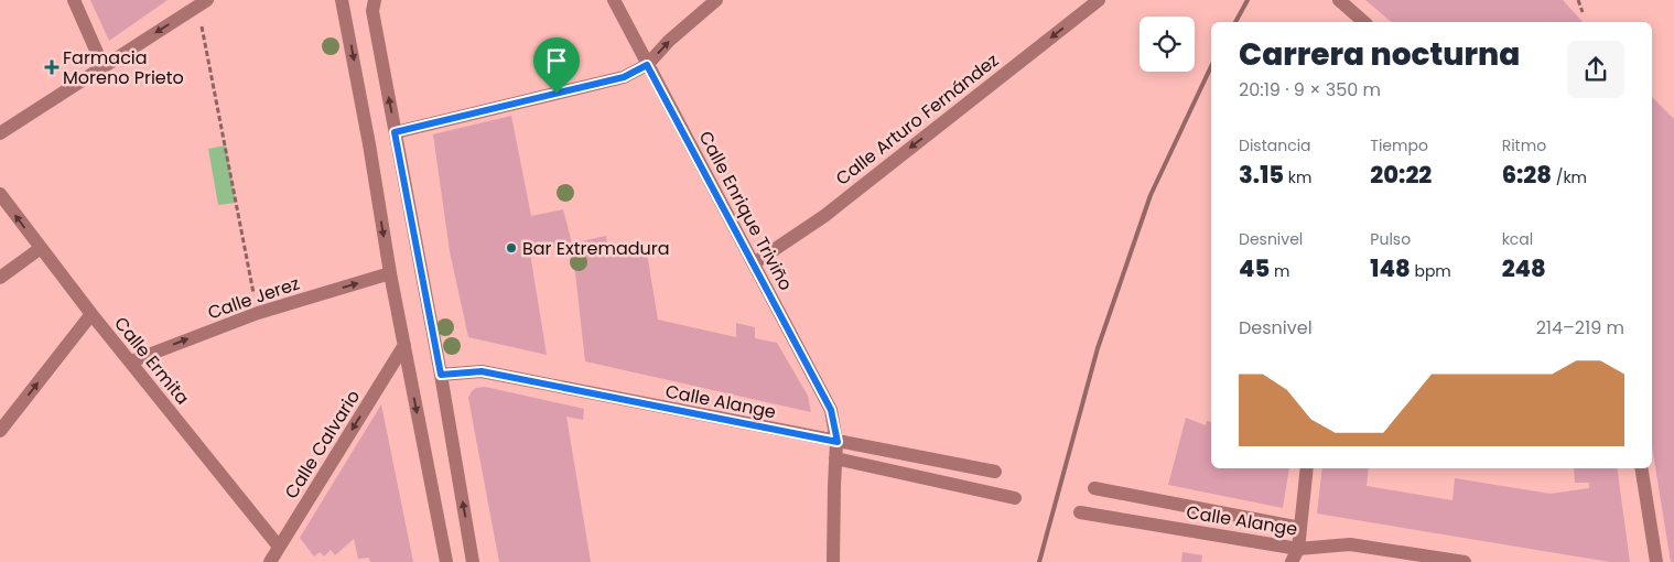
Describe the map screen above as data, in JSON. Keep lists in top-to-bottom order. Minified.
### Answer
{"streets":{"street":["Calle Arturo Fernández","Calle Enrique Triviño","Calle Jerez","Calle Ermita","Calle Alange","Calle Calvario"]},"crossings":[["Calle Arturo Fernández","Calle Enrique Triviño"],["Calle Enrique Triviño","Calle Alange"],["Calle Jerez","Calle Ermita"],["Calle Ermita","Calle Calvario"]],"one_way":["Calle Arturo Fernández","Calle Jerez","Calle Calvario"],"places":{"health":["Farmacia Moreno Prieto"],"other":["Bar Extremadura"]},"page":{"heading":["Carrera nocturna","20:19 · 9 × 350 m"],"stats":[["Distancia","3.15 km"],["Tiempo","20:22"],["Ritmo","6:28 /km"],["Desnivel","45 m"],["Pulso","148 bpm"],["kcal","248"]],"chart":["Desnivel","214–219 m"]}}
